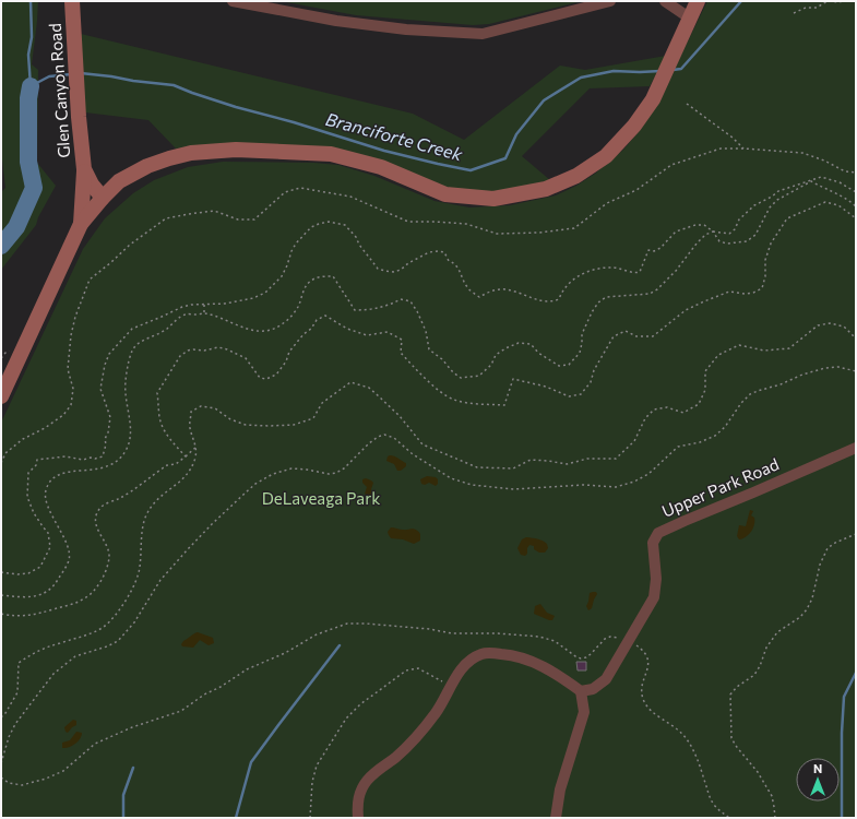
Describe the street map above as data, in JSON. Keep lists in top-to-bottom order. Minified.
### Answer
{"streets":{"street":["Glen Canyon Road","Upper Park Road"]},"water":["Branciforte Creek"],"parks":["DeLaveaga Park"],"north":"top"}
